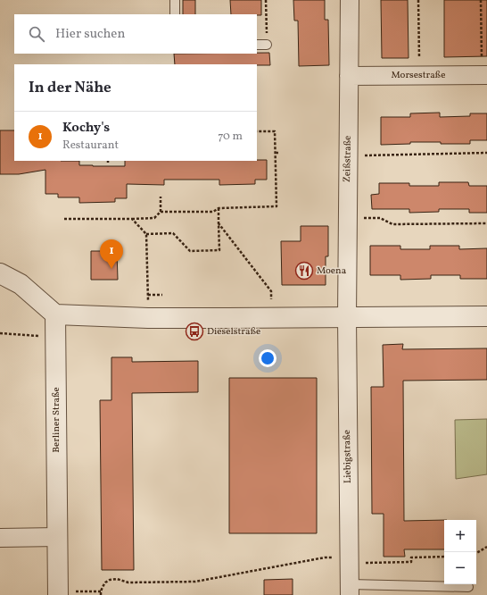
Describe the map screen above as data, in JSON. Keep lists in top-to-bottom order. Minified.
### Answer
{"streets":{"street":["Morsestraße","Zeißstraße","Berliner Straße","Liebigstraße"]},"crossings":[["Morsestraße","Zeißstraße"],["Zeißstraße","Liebigstraße"]],"places":{"restaurant":["Moena"],"bus stop":["Dieselstraße"]},"page":{"search":"Hier suchen","heading":"In der Nähe","list":[{"mark":"1","name":"Kochy's","note":"Restaurant","value":"70 m"}],"pins":"1","map_buttons":["+","−"]}}
